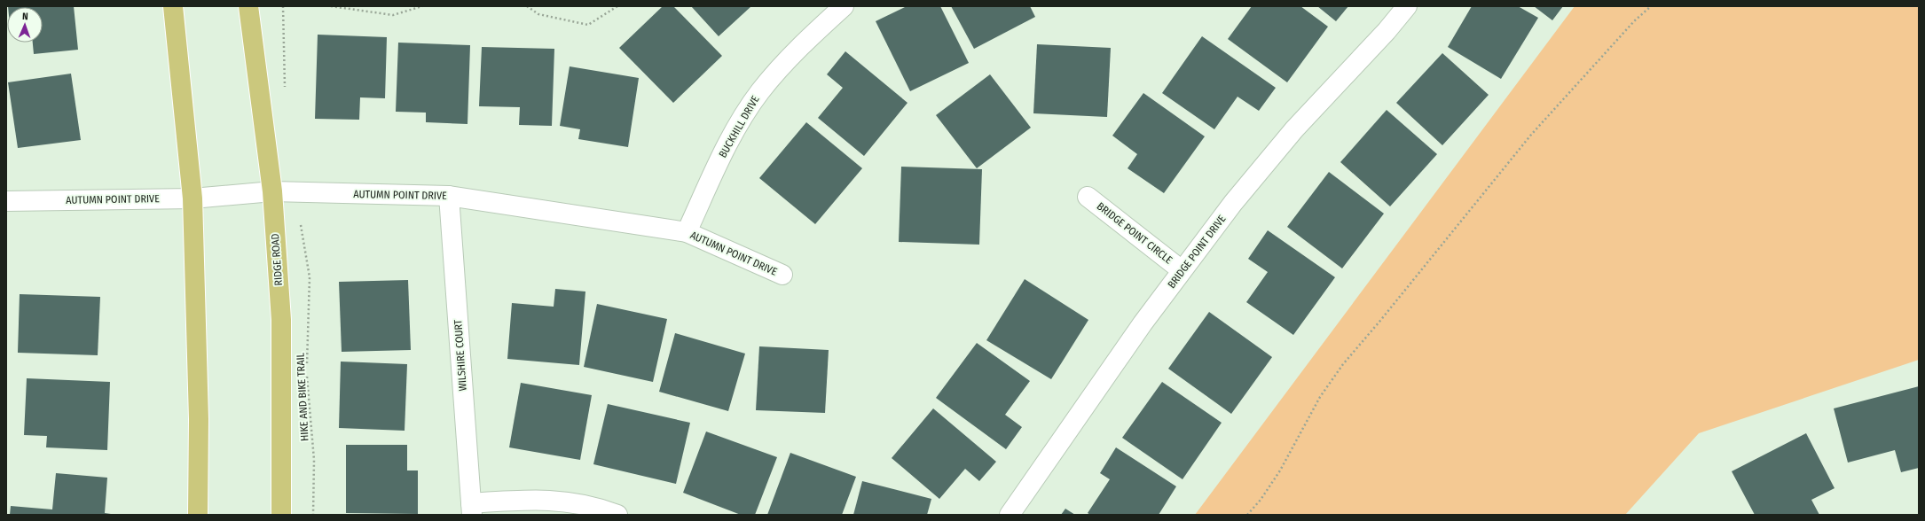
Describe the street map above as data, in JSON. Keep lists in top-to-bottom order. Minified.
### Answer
{"streets":{"main road":["RIDGE ROAD"],"street":["BUCKHILL DRIVE","AUTUMN POINT DRIVE","BRIDGE POINT CIRCLE","BRIDGE POINT DRIVE","WILSHIRE COURT"],"path":["HIKE AND BIKE TRAIL"]},"crossings":[["BUCKHILL DRIVE","AUTUMN POINT DRIVE"],["AUTUMN POINT DRIVE","RIDGE ROAD"],["AUTUMN POINT DRIVE","WILSHIRE COURT"],["BRIDGE POINT CIRCLE","BRIDGE POINT DRIVE"]],"north":"top"}
